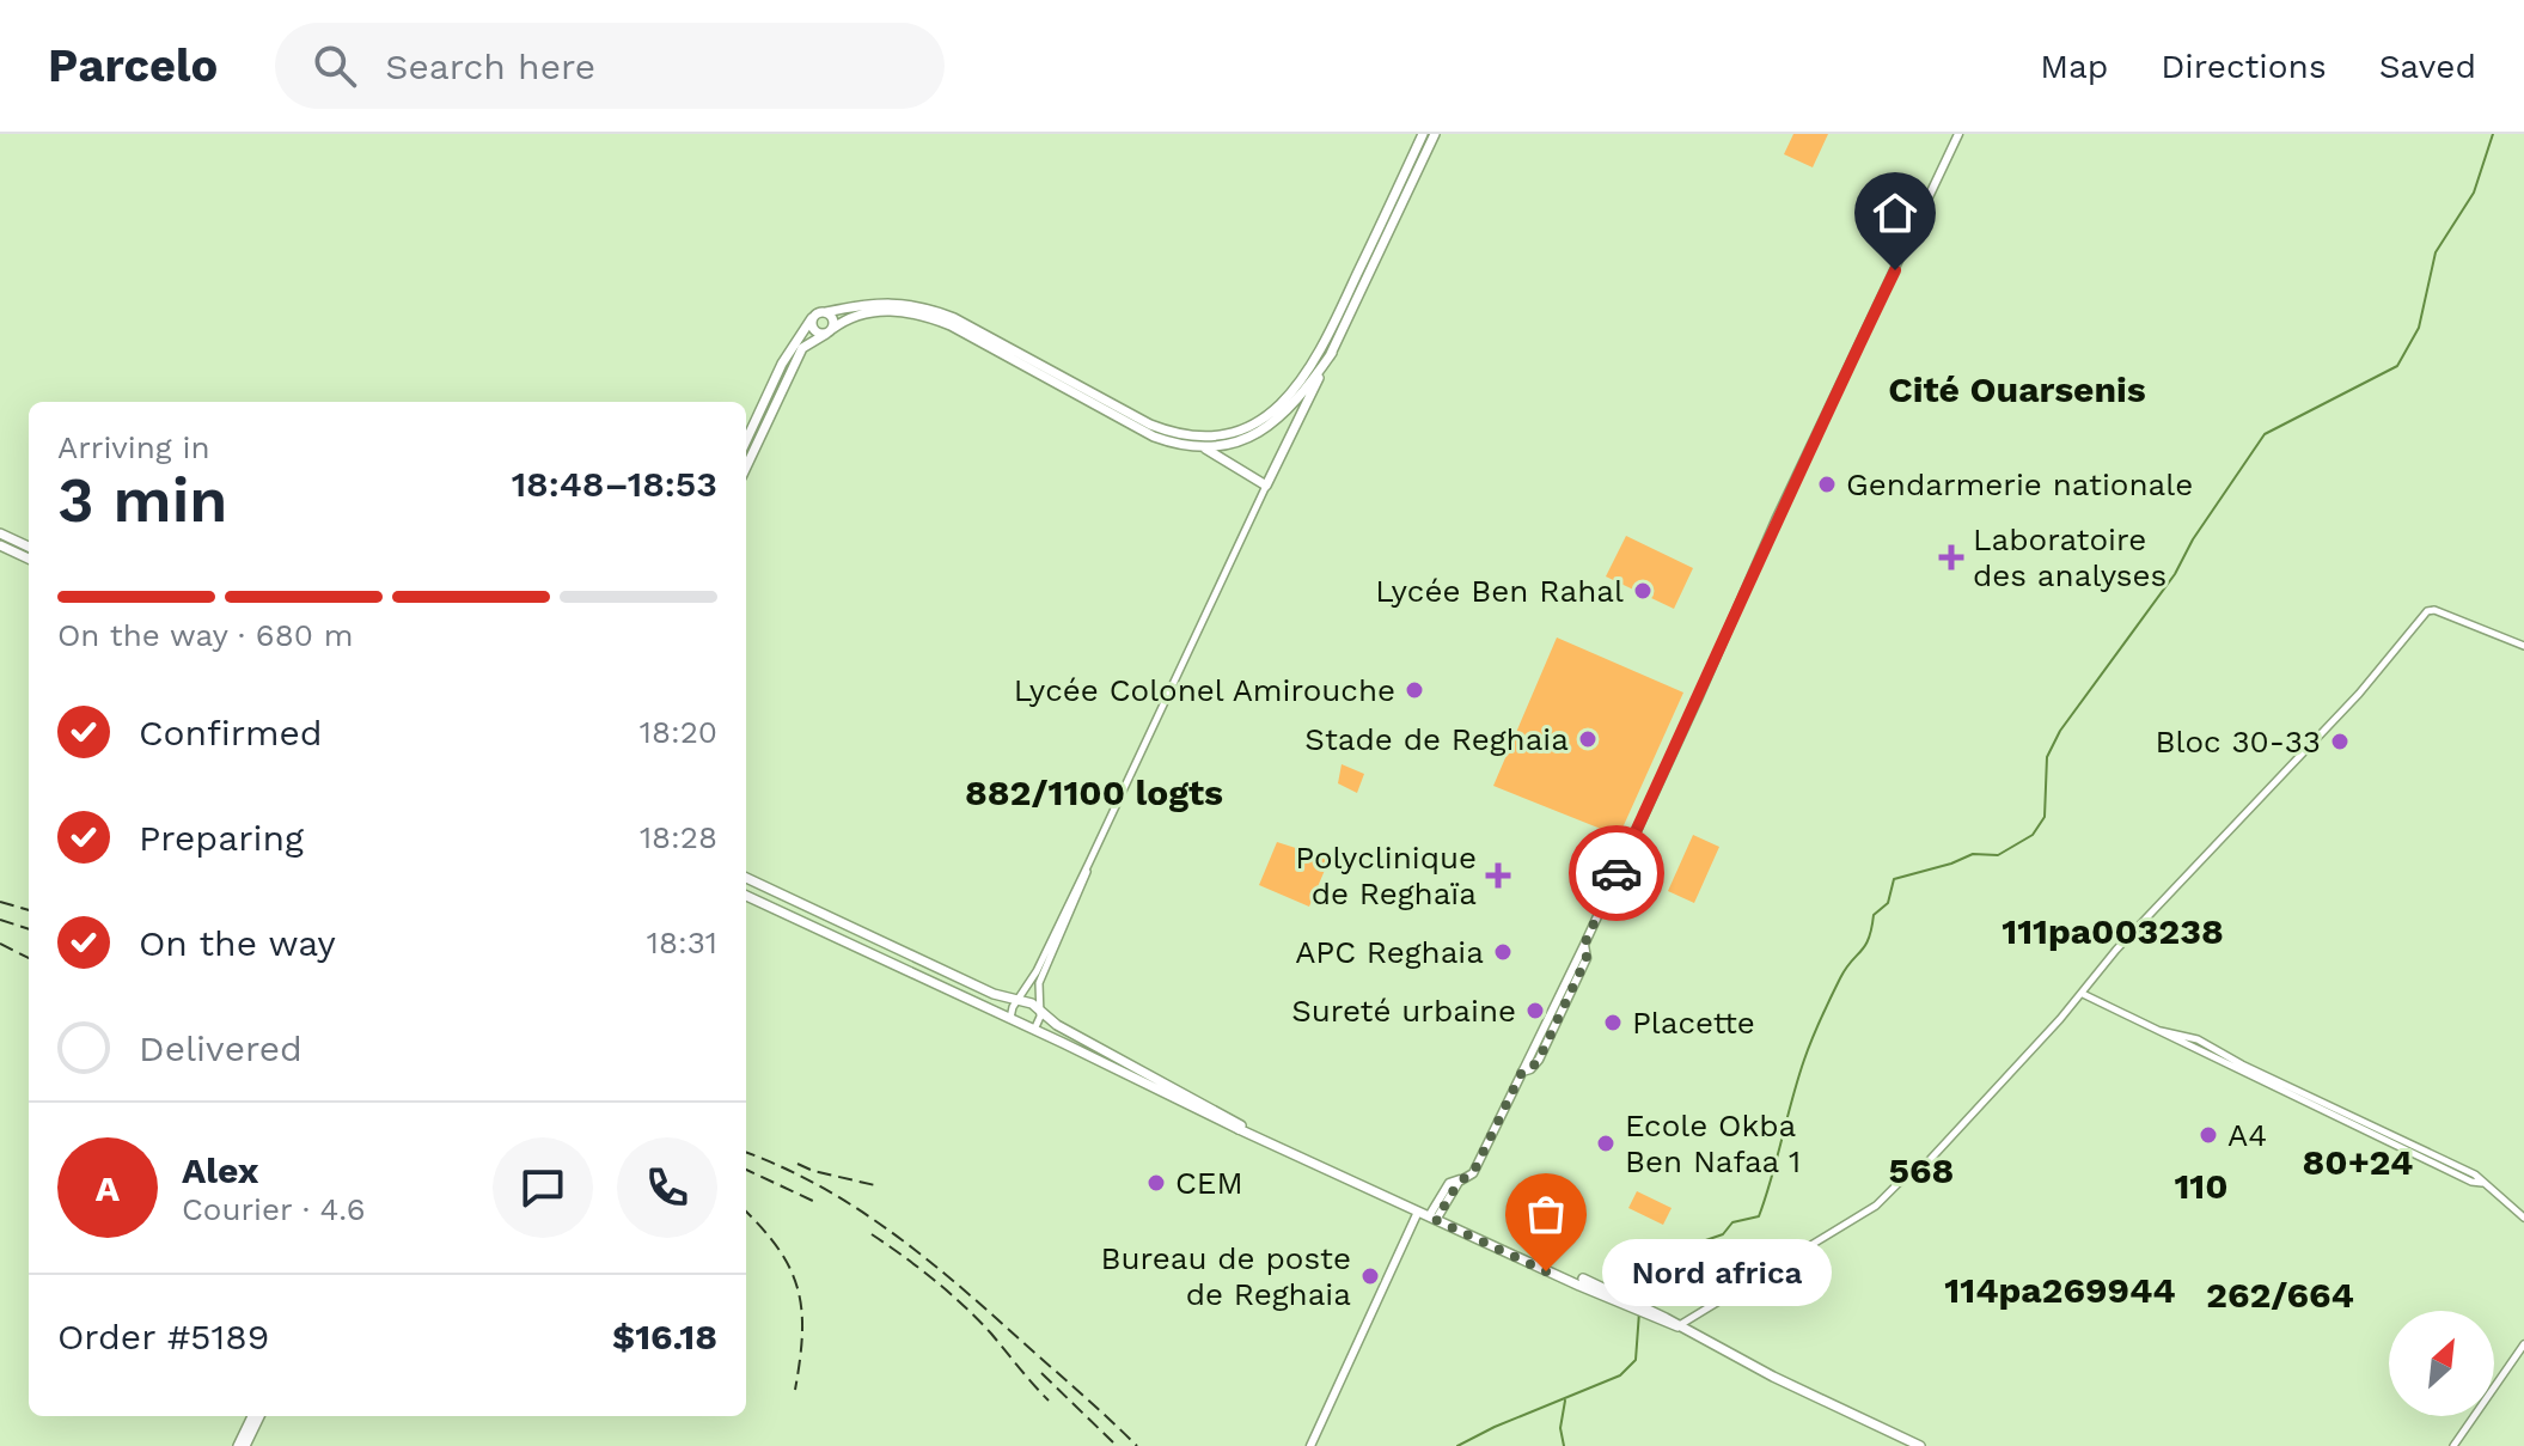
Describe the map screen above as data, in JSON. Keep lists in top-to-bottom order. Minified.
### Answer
{"districts":["Cité Ouarsenis","882/1100 logts","111pa003238","80+24","568","110","114pa269944","262/664"],"places":{"other":["Gendarmerie nationale","Lycée Ben Rahal","Lycée Colonel Amirouche","Stade de Reghaia","Bloc 30-33","APC Reghaia","Sureté urbaine","Placette","A4","Ecole Okba Ben Nafaa 1","CEM","Nord africa","Bureau de poste de Reghaia"],"health":["Laboratoire des analyses","Polyclinique de Reghaïa"]},"north":"top right","page":{"header":"Parcelo","search":"Search here","nav":["Map","Directions","Saved"],"heading":["3 min","Arriving in","18:48–18:53"],"panel":["Alex","Courier · 4.6","Order #5189","$16.18"],"bar":"On the way · 680 m","list":[["Confirmed","18:20"],["Preparing","18:28"],["On the way","18:31"],"Delivered"],"round":"A","bubble":"Nord africa"}}
